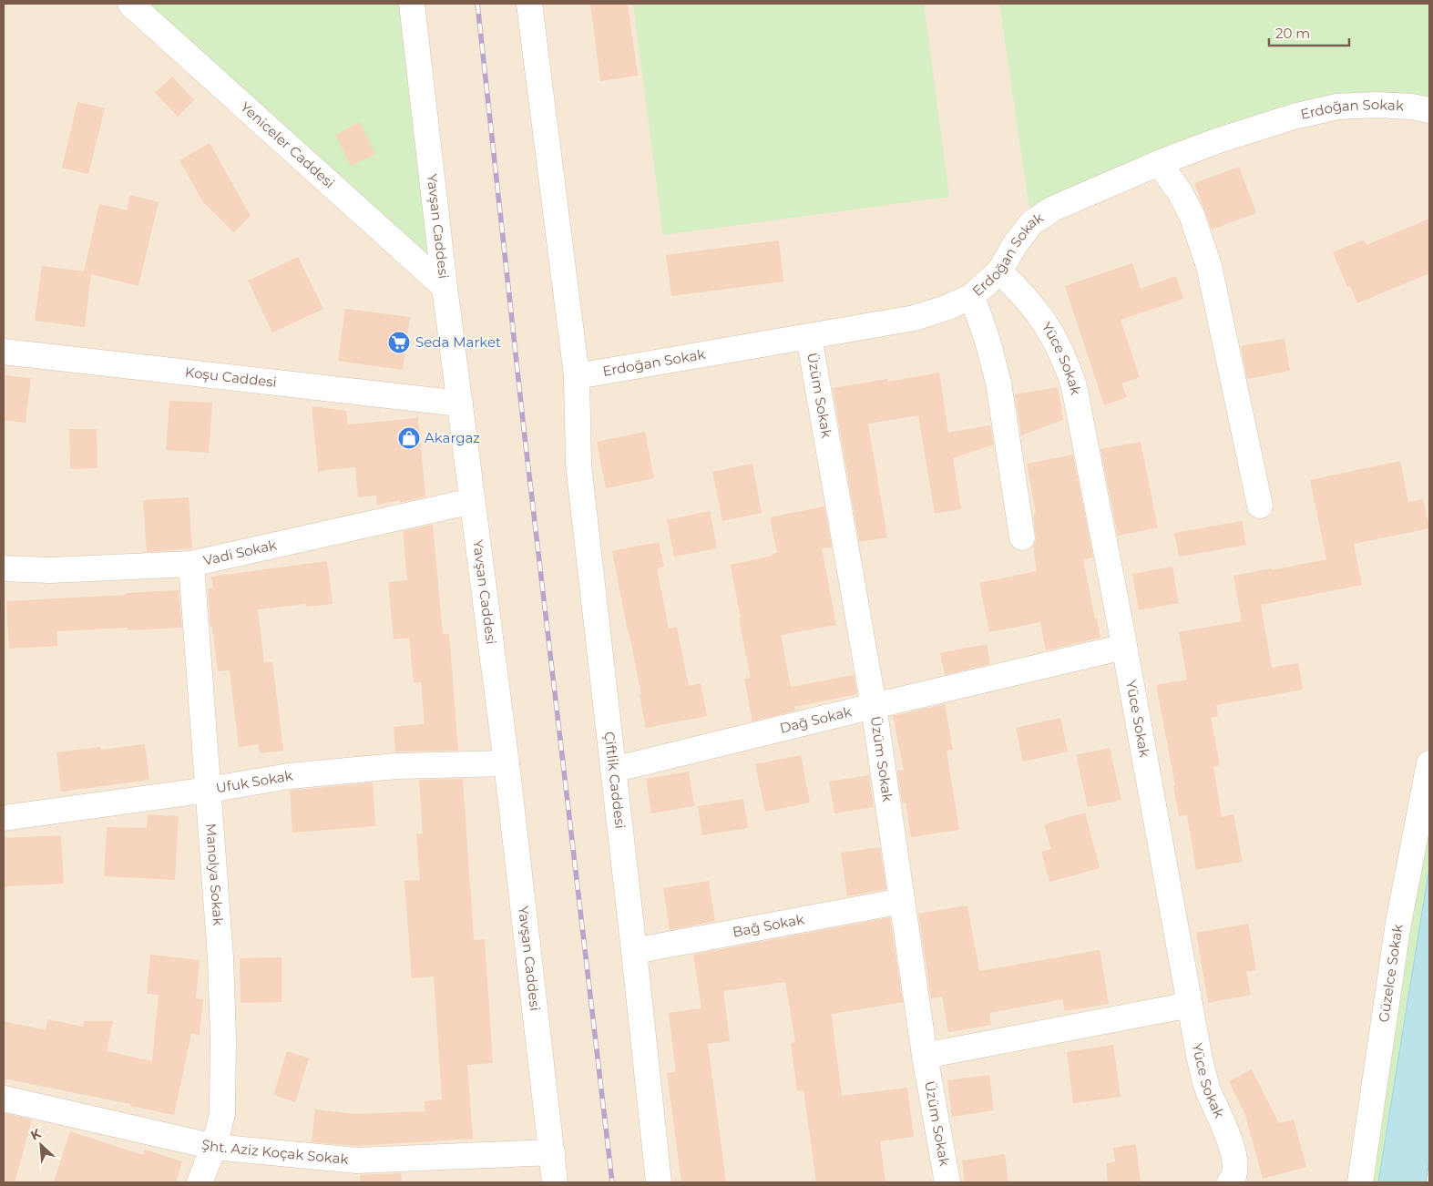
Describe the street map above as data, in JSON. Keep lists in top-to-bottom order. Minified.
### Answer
{"streets":{"street":["Erdoğan Sokak","Yeniceler Caddesi","Yavşan Caddesi","Yüce Sokak","Koşu Caddesi","Üzüm Sokak","Vadi Sokak","Dağ Sokak","Çiftlik Caddesi","Ufuk Sokak","Manolya Sokak","Bağ Sokak","Güzelce Sokak","Şht. Aziz Koçak Sokak"]},"crossings":[["Erdoğan Sokak","Yüce Sokak"],["Erdoğan Sokak","Üzüm Sokak"],["Erdoğan Sokak","Çiftlik Caddesi"],["Yeniceler Caddesi","Yavşan Caddesi"],["Yavşan Caddesi","Koşu Caddesi"],["Yavşan Caddesi","Vadi Sokak"],["Yavşan Caddesi","Ufuk Sokak"],["Yavşan Caddesi","Şht. Aziz Koçak Sokak"],["Yüce Sokak","Dağ Sokak"],["Üzüm Sokak","Dağ Sokak"],["Üzüm Sokak","Bağ Sokak"],["Vadi Sokak","Manolya Sokak"],["Dağ Sokak","Çiftlik Caddesi"],["Çiftlik Caddesi","Bağ Sokak"],["Ufuk Sokak","Manolya Sokak"],["Manolya Sokak","Şht. Aziz Koçak Sokak"]],"places":{"supermarket":["Seda Market"],"shop":["Akargaz"]},"scale_bar":"20 m","north":"top left"}
